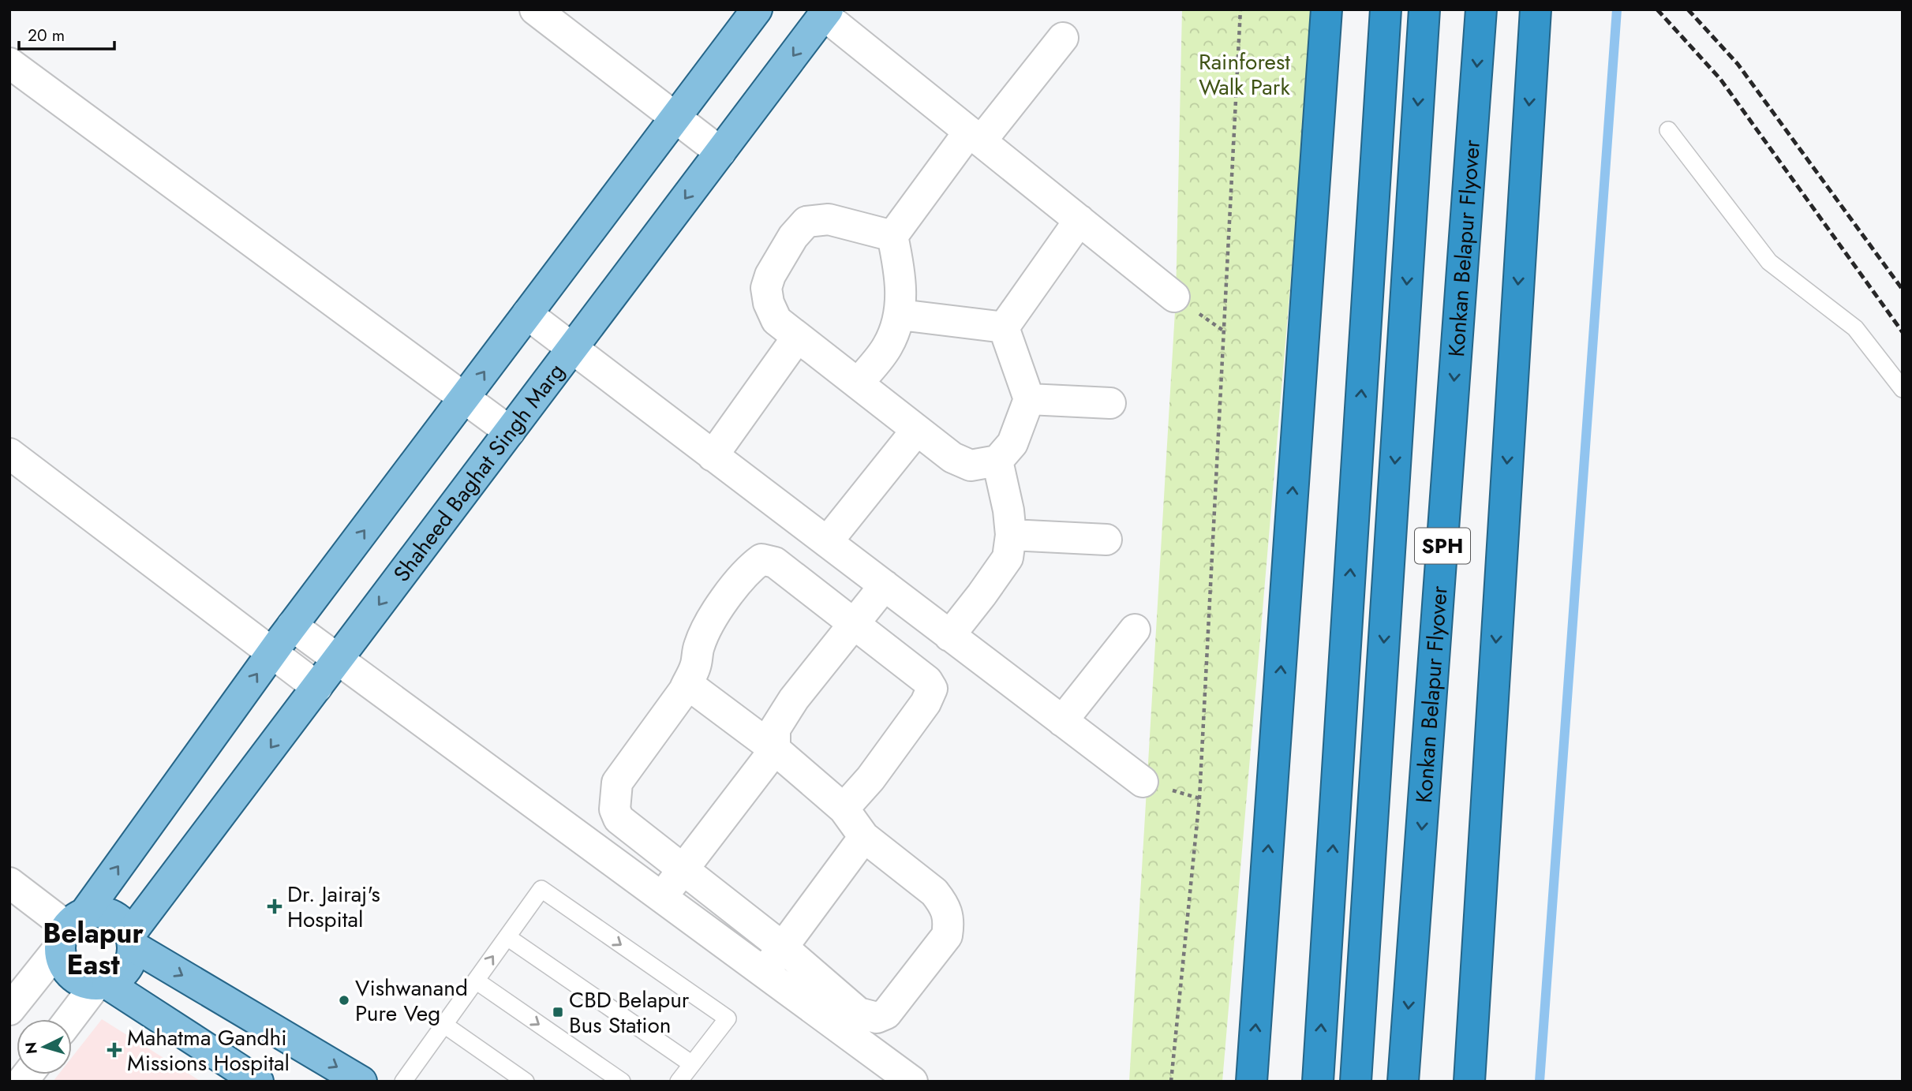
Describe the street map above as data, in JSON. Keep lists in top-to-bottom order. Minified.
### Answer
{"streets":{"highway":["Konkan Belapur Flyover","SPH"],"main road":["Shaheed Baghat Singh Marg"]},"districts":["Belapur East"],"parks":["Rainforest Walk Park"],"places":{"health":["Dr. Jairaj's Hospital","Mahatma Gandhi Missions Hospital"],"other":["Vishwanand Pure Veg"],"transit":["CBD Belapur Bus Station"]},"scale_bar":"20 m","north":"left"}
